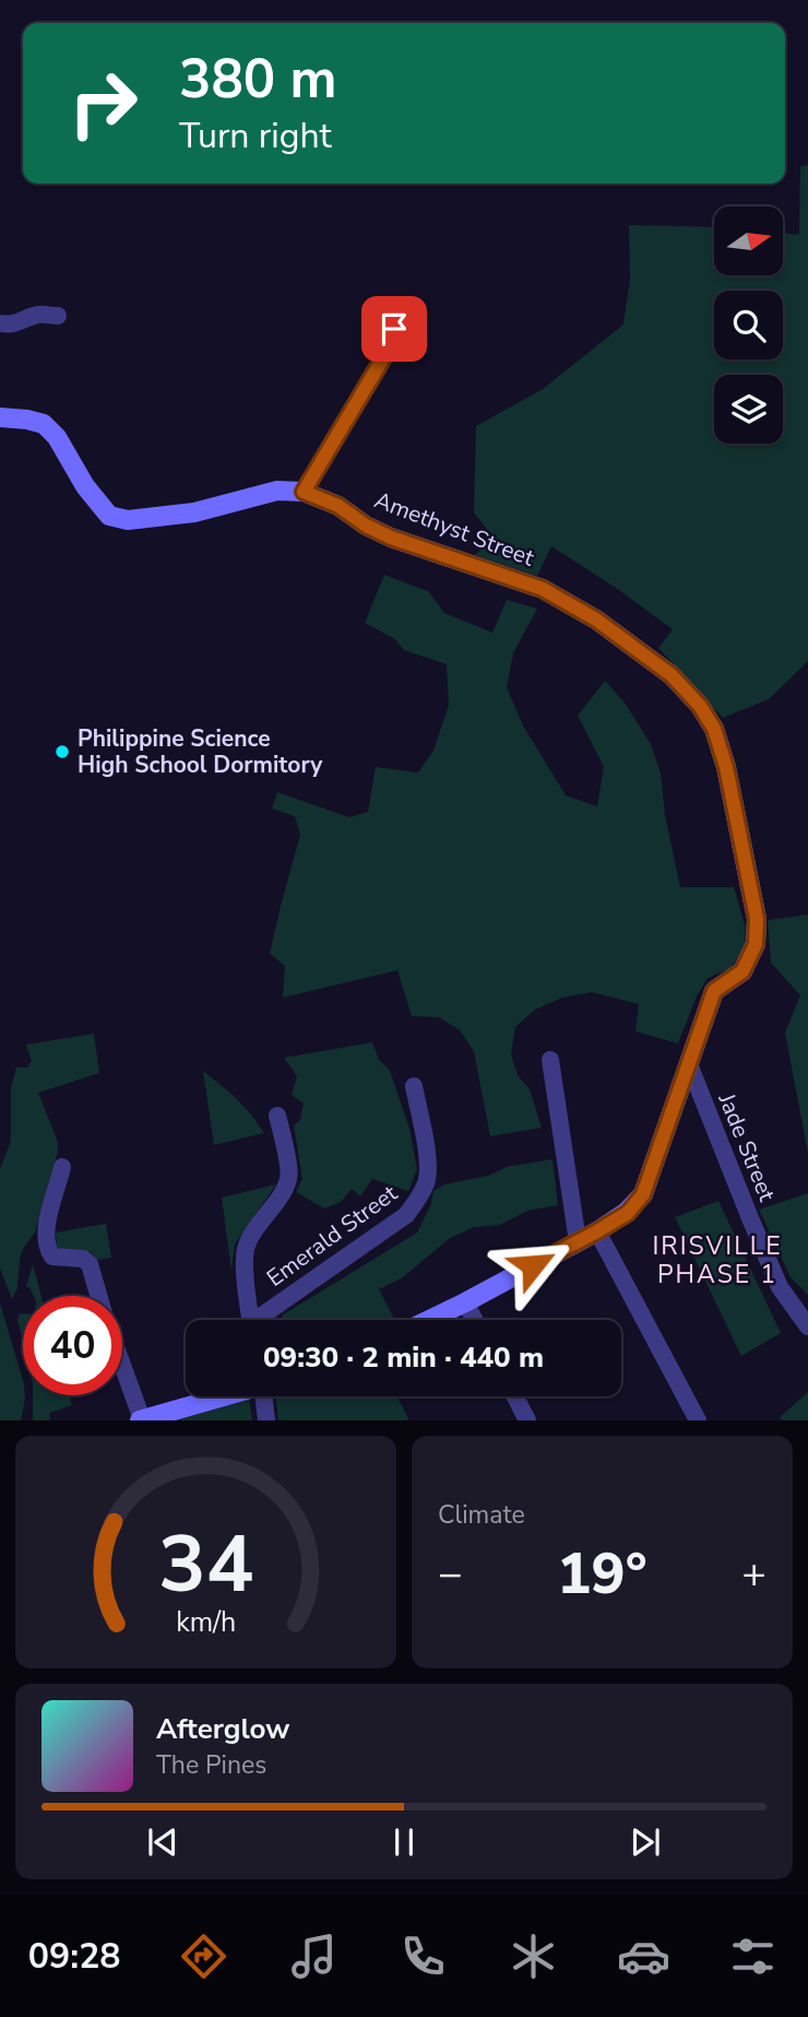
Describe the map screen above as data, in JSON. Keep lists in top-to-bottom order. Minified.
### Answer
{"streets":{"street":["Amethyst Street","Jade Street","Emerald Street"]},"crossings":[["Amethyst Street","Jade Street"]],"districts":["IRISVILLE PHASE 1"],"places":["Philippine Science High School Dormitory"],"north":"right","page":{"turn":["380 m","Turn right"],"limit":"40","trip":"09:30 · 2 min · 440 m","tile":"Climate","heat":["−","19°","+"],"song":["Afterglow","The Pines"],"tabs":"09:28","gauge":["34","km/h"]}}
